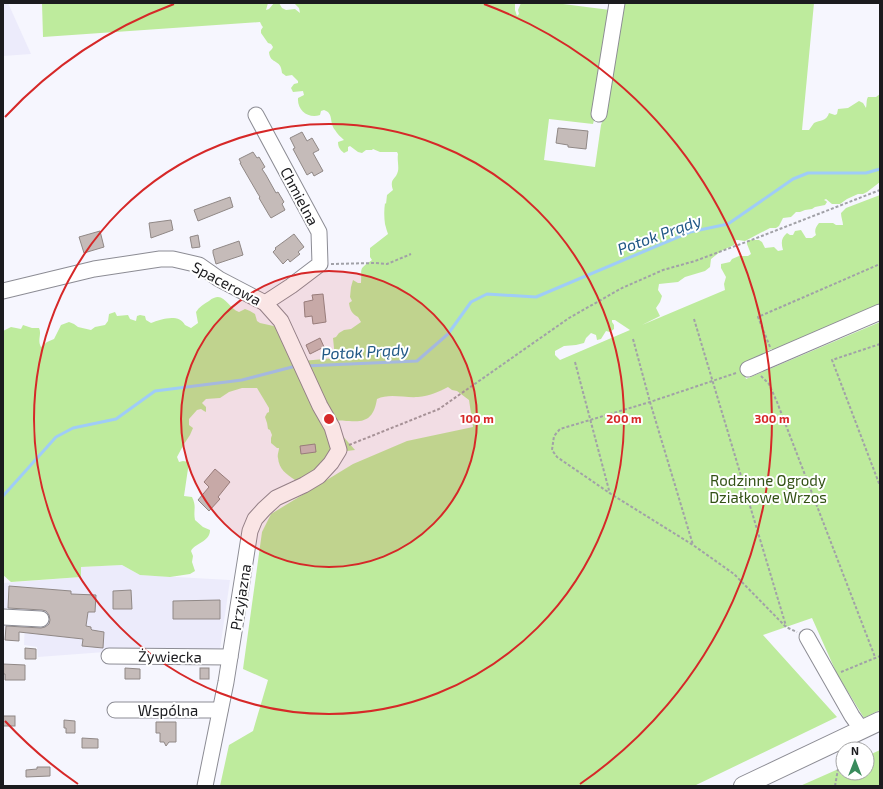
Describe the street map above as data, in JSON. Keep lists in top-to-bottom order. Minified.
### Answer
{"streets":{"street":["Chmielna","Spacerowa","Przyjazna","Żywiecka","Wspólna"]},"crossings":[["Spacerowa","Przyjazna"],["Przyjazna","Żywiecka"],["Przyjazna","Wspólna"]],"water":["Potok Prądy"],"parks":["Rodzinne Ogrody Działkowe Wrzos"],"north":"top","rings":["100 m","200 m","300 m"]}
